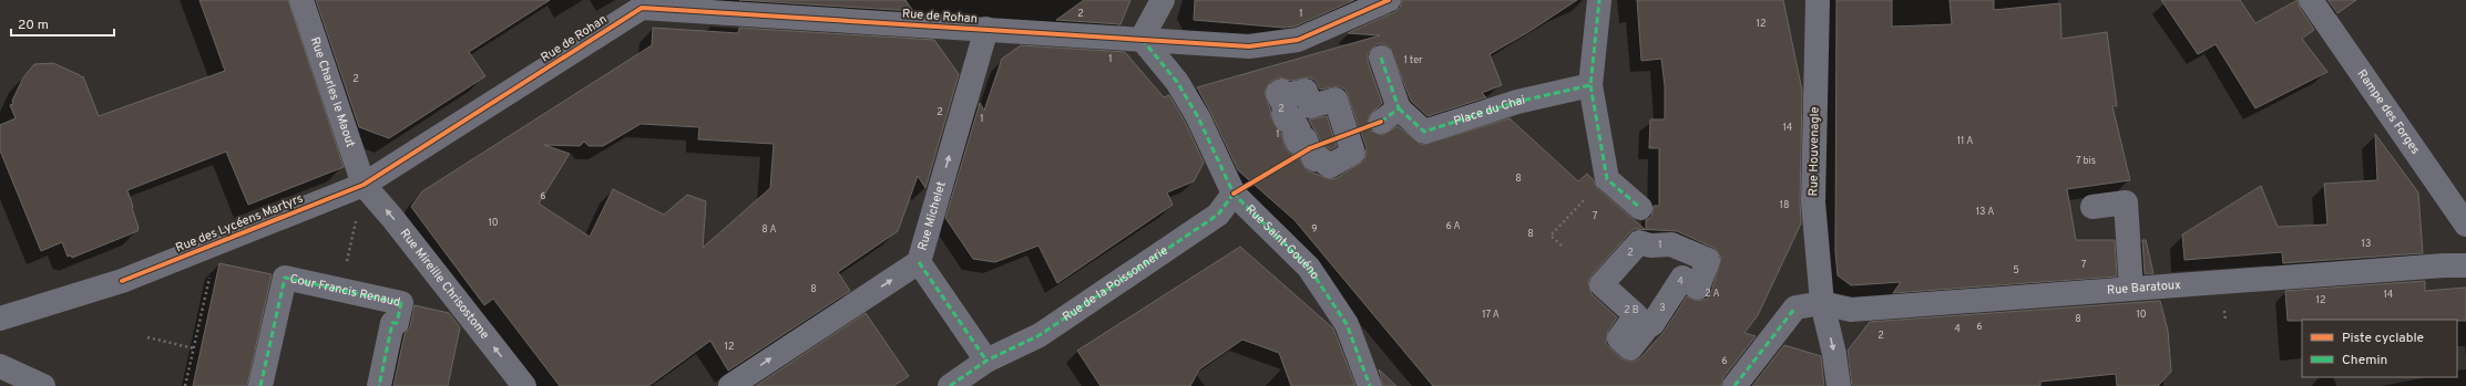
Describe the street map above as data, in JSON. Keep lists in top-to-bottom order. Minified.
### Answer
{"streets":{"street":["Rue de Rohan","Rue Charles le Maout","Place du Chai","Rampe des Forges","Rue Houvenagle","Rue Michelet","Rue des Lycéens Martyrs","Rue Saint-Gouéno","Rue Mireille Chrisostome","Rue de la Poissonnerie","Rue Baratoux","Cour Francis Renaud"]},"crossings":[["Rue de Rohan","Rue Charles le Maout"],["Rue de Rohan","Rue Michelet"],["Rue de Rohan","Rue des Lycéens Martyrs"],["Rue de Rohan","Rue Saint-Gouéno"],["Rue de Rohan","Rue Mireille Chrisostome"],["Rue Charles le Maout","Rue des Lycéens Martyrs"],["Rue Charles le Maout","Rue Mireille Chrisostome"],["Rue Houvenagle","Rue Baratoux"],["Rue des Lycéens Martyrs","Rue Mireille Chrisostome"],["Rue Saint-Gouéno","Rue de la Poissonnerie"]],"one_way":["Rue Michelet","Rue Mireille Chrisostome"],"house_numbers":["2","1","12","1","1 ter","2","2","2","1","14","1","11 A","7 bis","8","6","18","13 A","7","10","6 A","8 A","9","8","13","1","2","7","5","4","8","2 A","14","12","3","2 B","17 A","10","8","6","4","2","12","6"],"legend":["Piste cyclable","Chemin"],"scale_bar":"20 m"}
